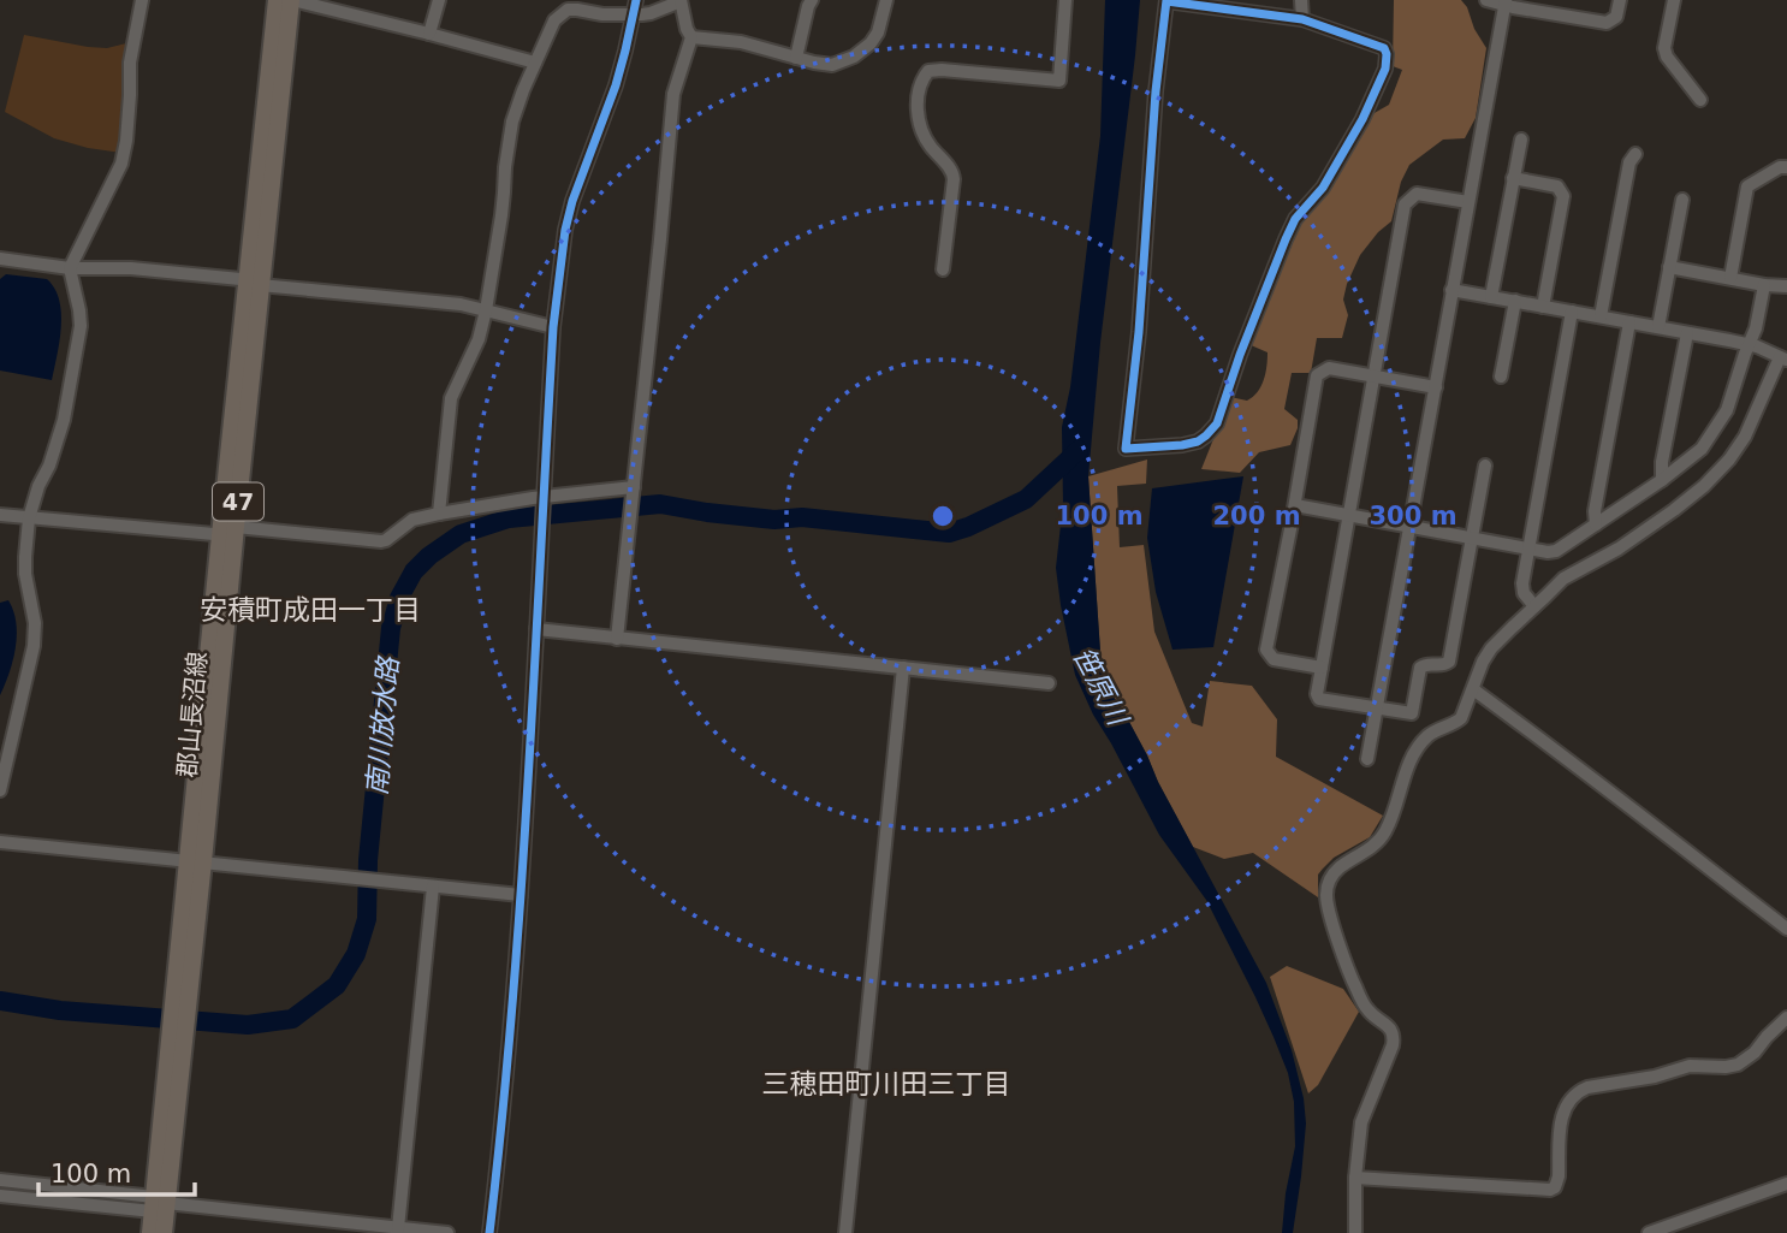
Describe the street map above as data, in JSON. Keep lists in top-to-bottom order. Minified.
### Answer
{"streets":{"main road":["47","郡山長沼線"]},"districts":["安積町成田一丁目","三穂田町川田三丁目"],"water":["笹原川","南川放水路"],"scale_bar":"100 m","rings":["100 m","200 m","300 m"]}
